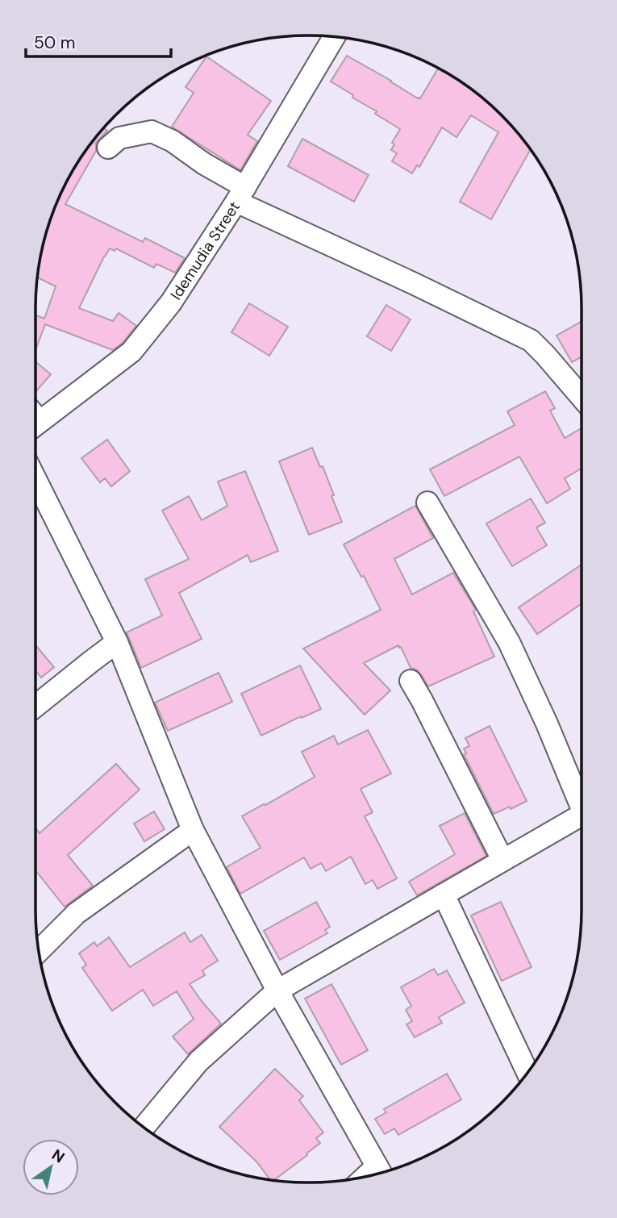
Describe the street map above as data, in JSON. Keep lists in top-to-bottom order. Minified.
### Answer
{"streets":{"street":["Idemudia Street"]},"scale_bar":"50 m","north":"top right"}
